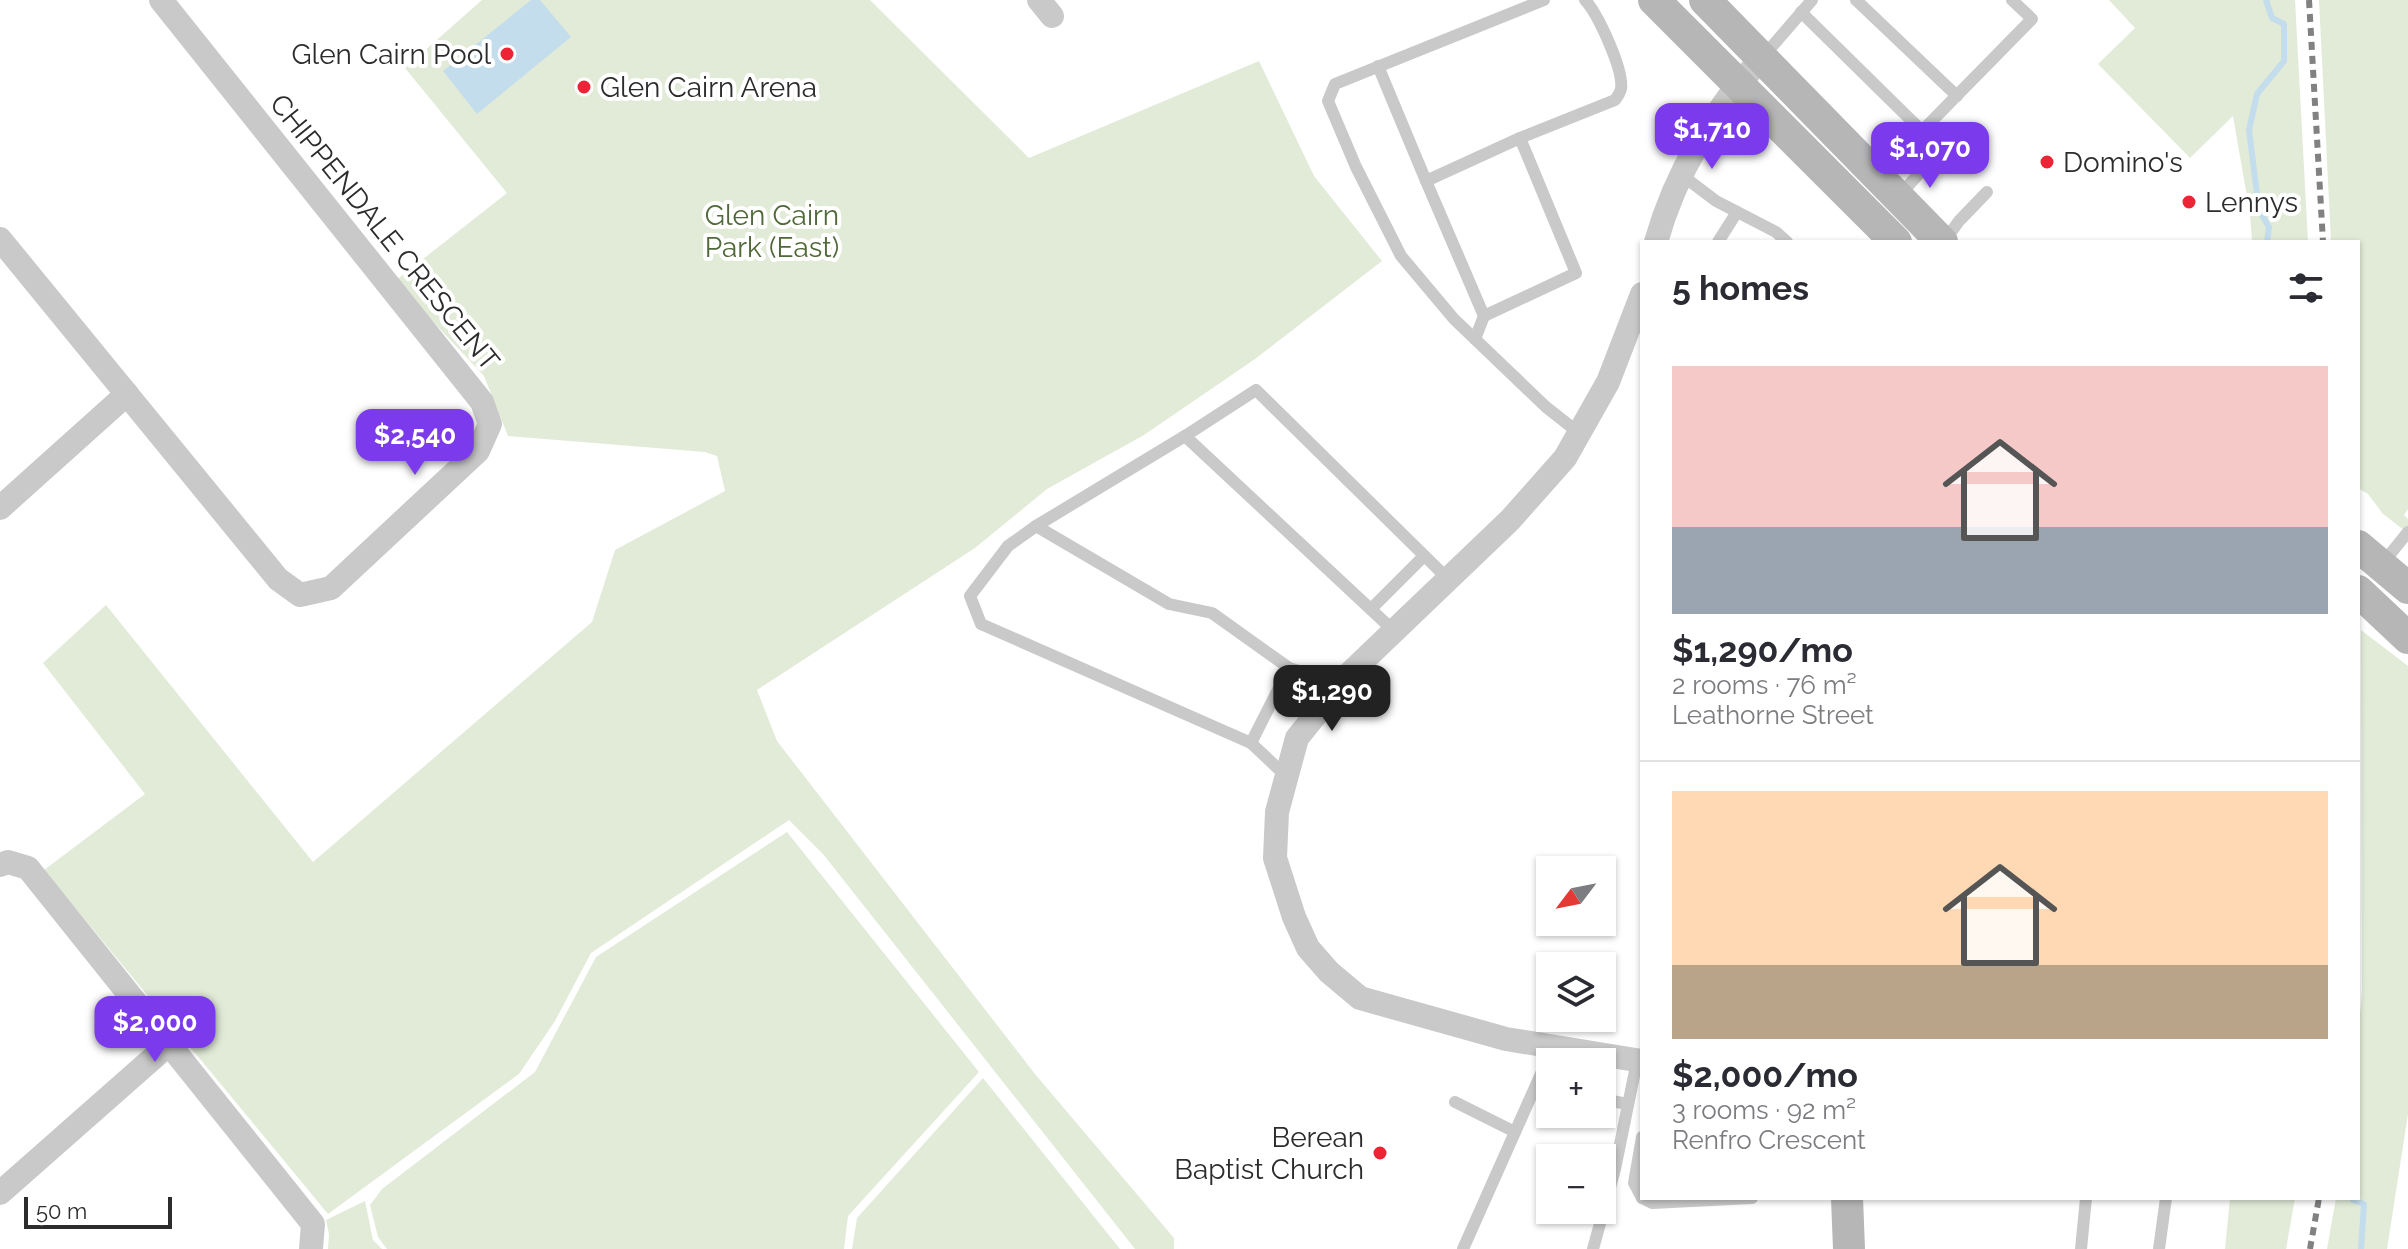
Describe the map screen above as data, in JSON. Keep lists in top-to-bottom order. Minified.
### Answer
{"streets":{"street":["CHIPPENDALE CRESCENT"]},"parks":["Glen Cairn Park (East)"],"places":["Glen Cairn Pool","Glen Cairn Arena","Domino's","Lennys","Berean Baptist Church"],"scale_bar":"50 m","north":"bottom left","page":{"price":["$1,710","$1,070","$2,540","$1,290","$2,000"],"heading":"5 homes","list":[{"name":"$1,290/mo","note":"2 rooms · 76 m² · Leathorne Street"},{"name":"$2,000/mo","note":"3 rooms · 92 m² · Renfro Crescent"}],"map_buttons":["+","−"],"scale":"50 m"}}
